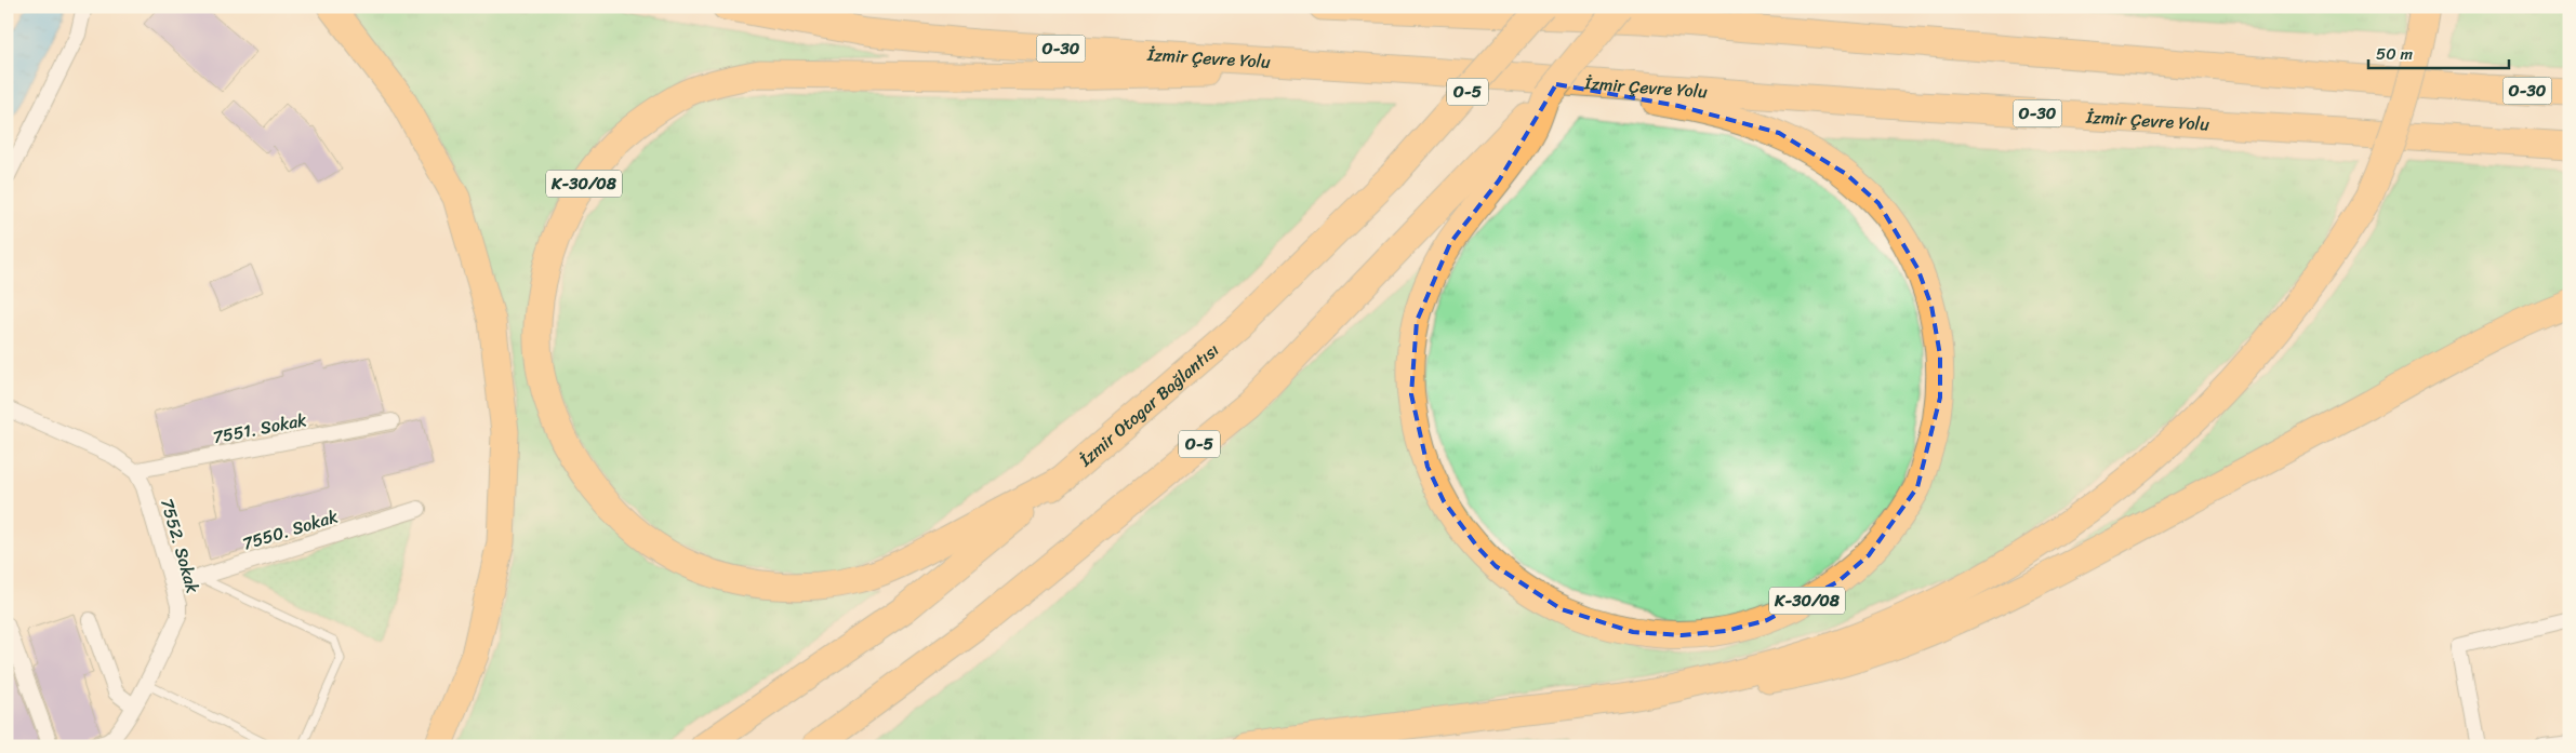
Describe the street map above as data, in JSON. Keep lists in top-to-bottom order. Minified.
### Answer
{"streets":{"highway":["O-30","İzmir Çevre Yolu","O-5","K-30/08","İzmir Otogar Bağlantısı"],"street":["7551. Sokak","7550. Sokak","7552. Sokak"]},"crossings":[["İzmir Çevre Yolu","K-30/08"],["O-5","K-30/08"],["K-30/08","İzmir Otogar Bağlantısı"],["7551. Sokak","7552. Sokak"],["7550. Sokak","7552. Sokak"]],"scale_bar":"50 m"}
